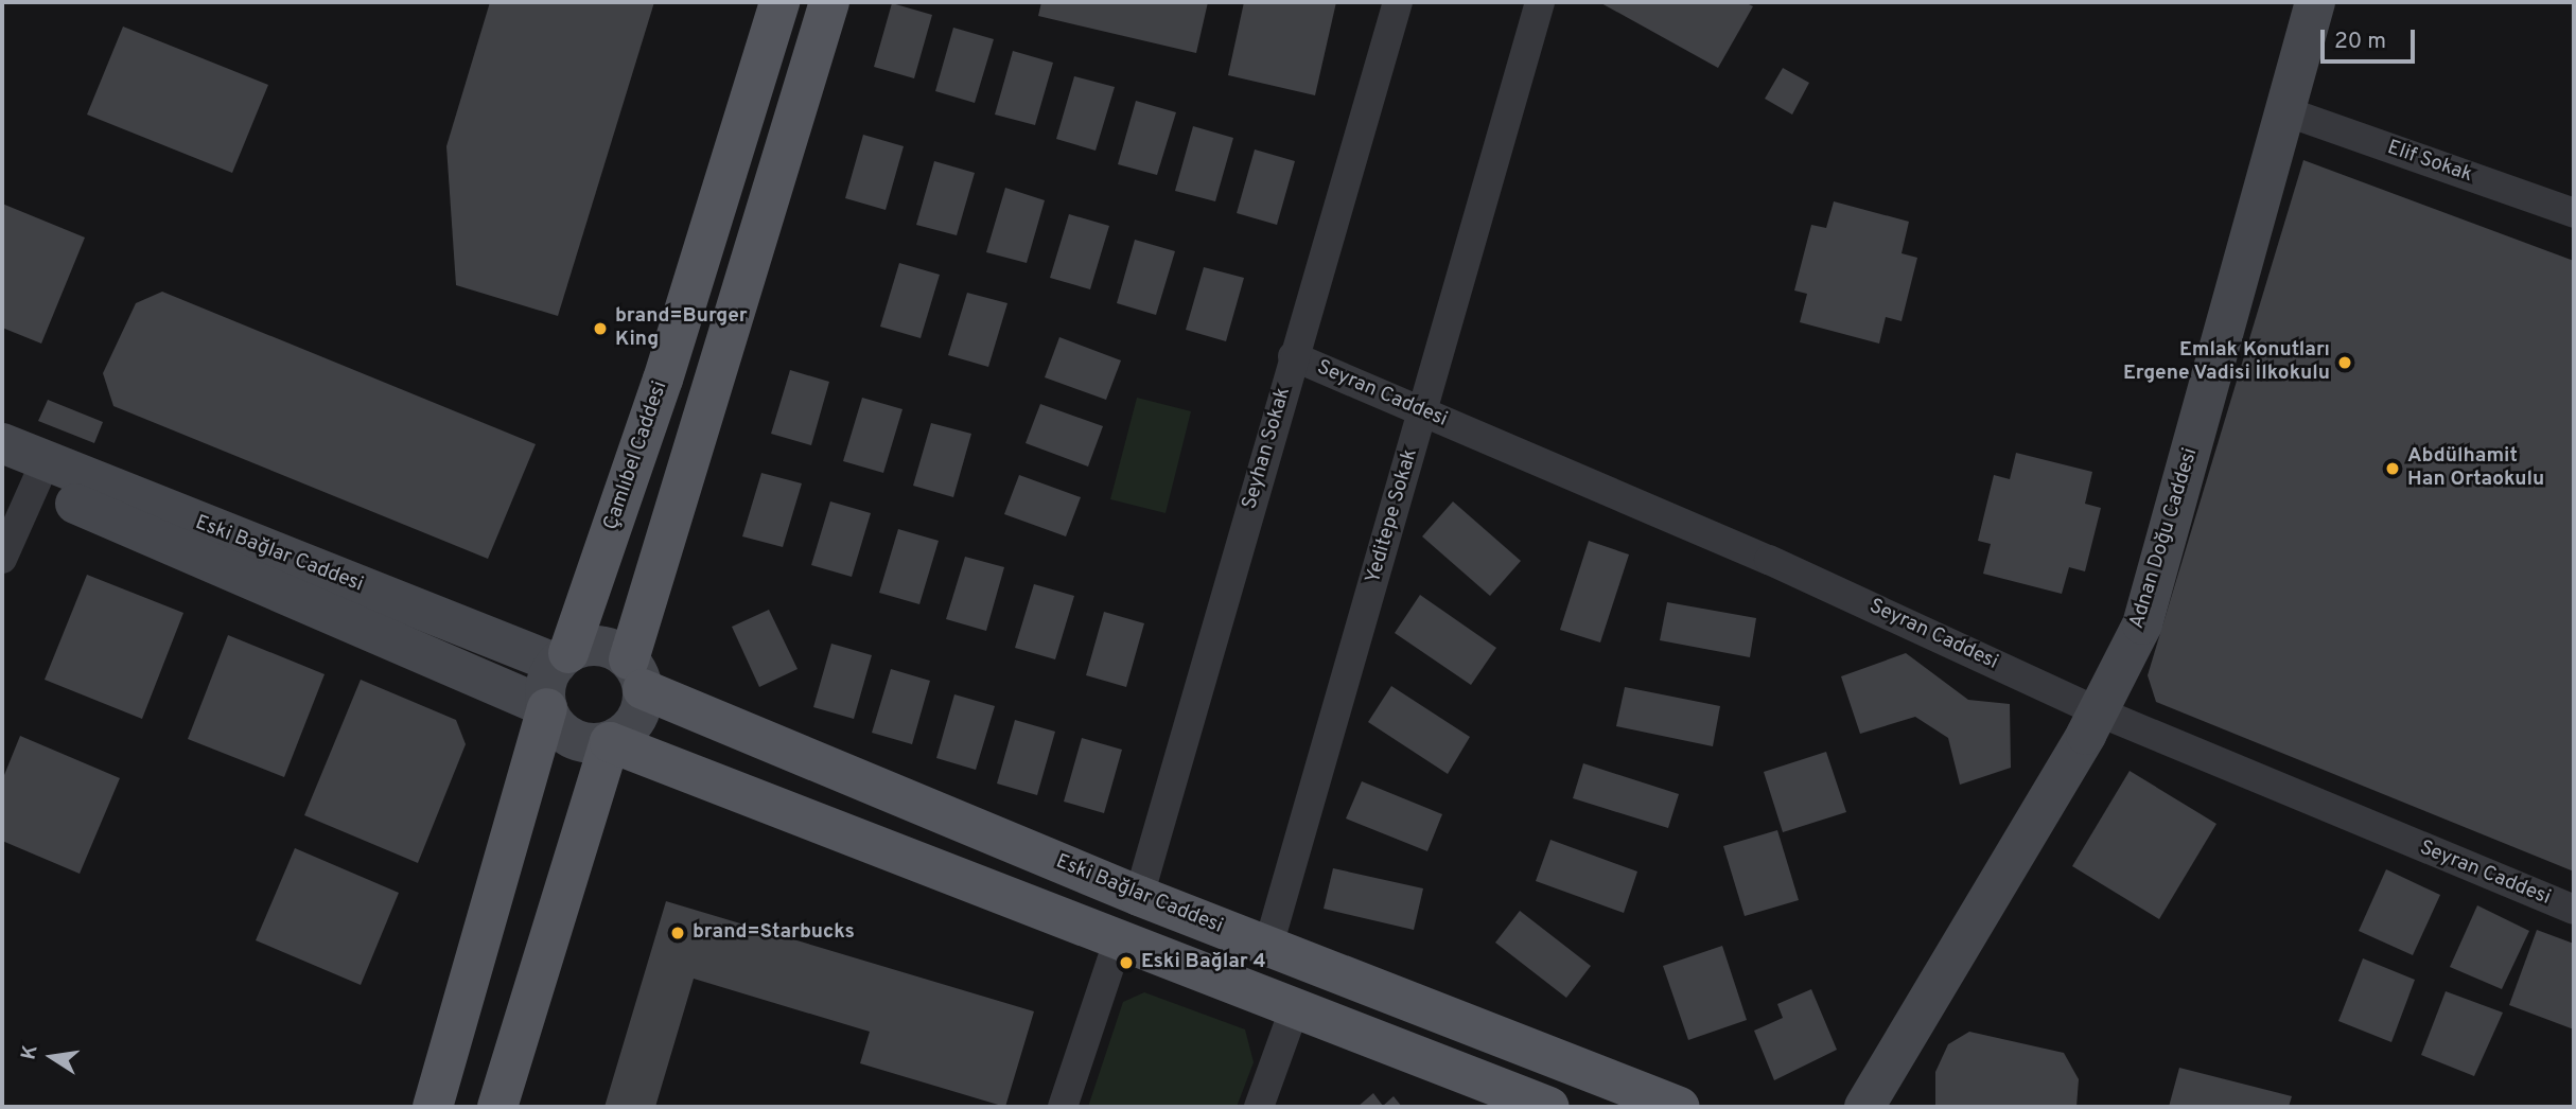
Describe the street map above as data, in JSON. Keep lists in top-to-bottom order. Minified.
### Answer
{"streets":{"main road":["Çamlıbel Caddesi","Eski Bağlar Caddesi"],"street":["Elif Sokak","Seyran Caddesi","Seyhan Sokak","Yeditepe Sokak","Adnan Doğu Caddesi"]},"crossings":[["Elif Sokak","Adnan Doğu Caddesi"],["Seyran Caddesi","Seyhan Sokak"],["Seyran Caddesi","Yeditepe Sokak"],["Seyran Caddesi","Adnan Doğu Caddesi"],["Seyhan Sokak","Eski Bağlar Caddesi"],["Çamlıbel Caddesi","Eski Bağlar Caddesi"],["Yeditepe Sokak","Eski Bağlar Caddesi"]],"places":["brand=Burger King","Emlak Konutları Ergene Vadisi İlkokulu","Abdülhamit Han Ortaokulu","brand=Starbucks","Eski Bağlar 4"],"scale_bar":"20 m","north":"left"}
